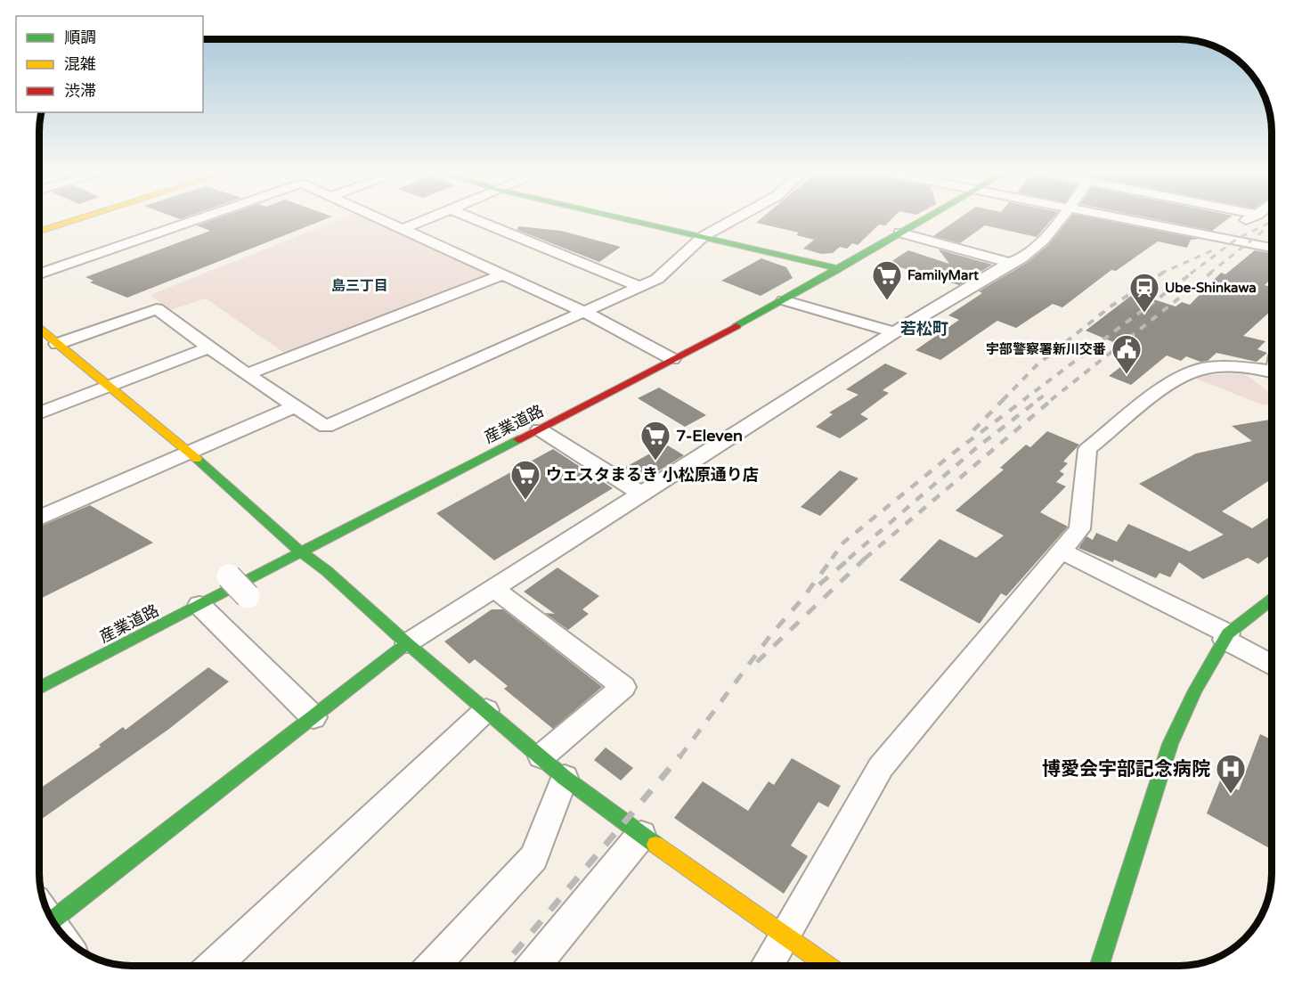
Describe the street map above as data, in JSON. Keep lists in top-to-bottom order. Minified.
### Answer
{"streets":{"street":["産業道路"]},"districts":["島三丁目","若松町"],"places":{"supermarket":["FamilyMart","7-Eleven","ウェスタまるき 小松原通り店"],"station":["Ube-Shinkawa"],"public building":["宇部警察署新川交番"],"hospital":["博愛会宇部記念病院"]},"legend":["順調","混雑","渋滞"]}
